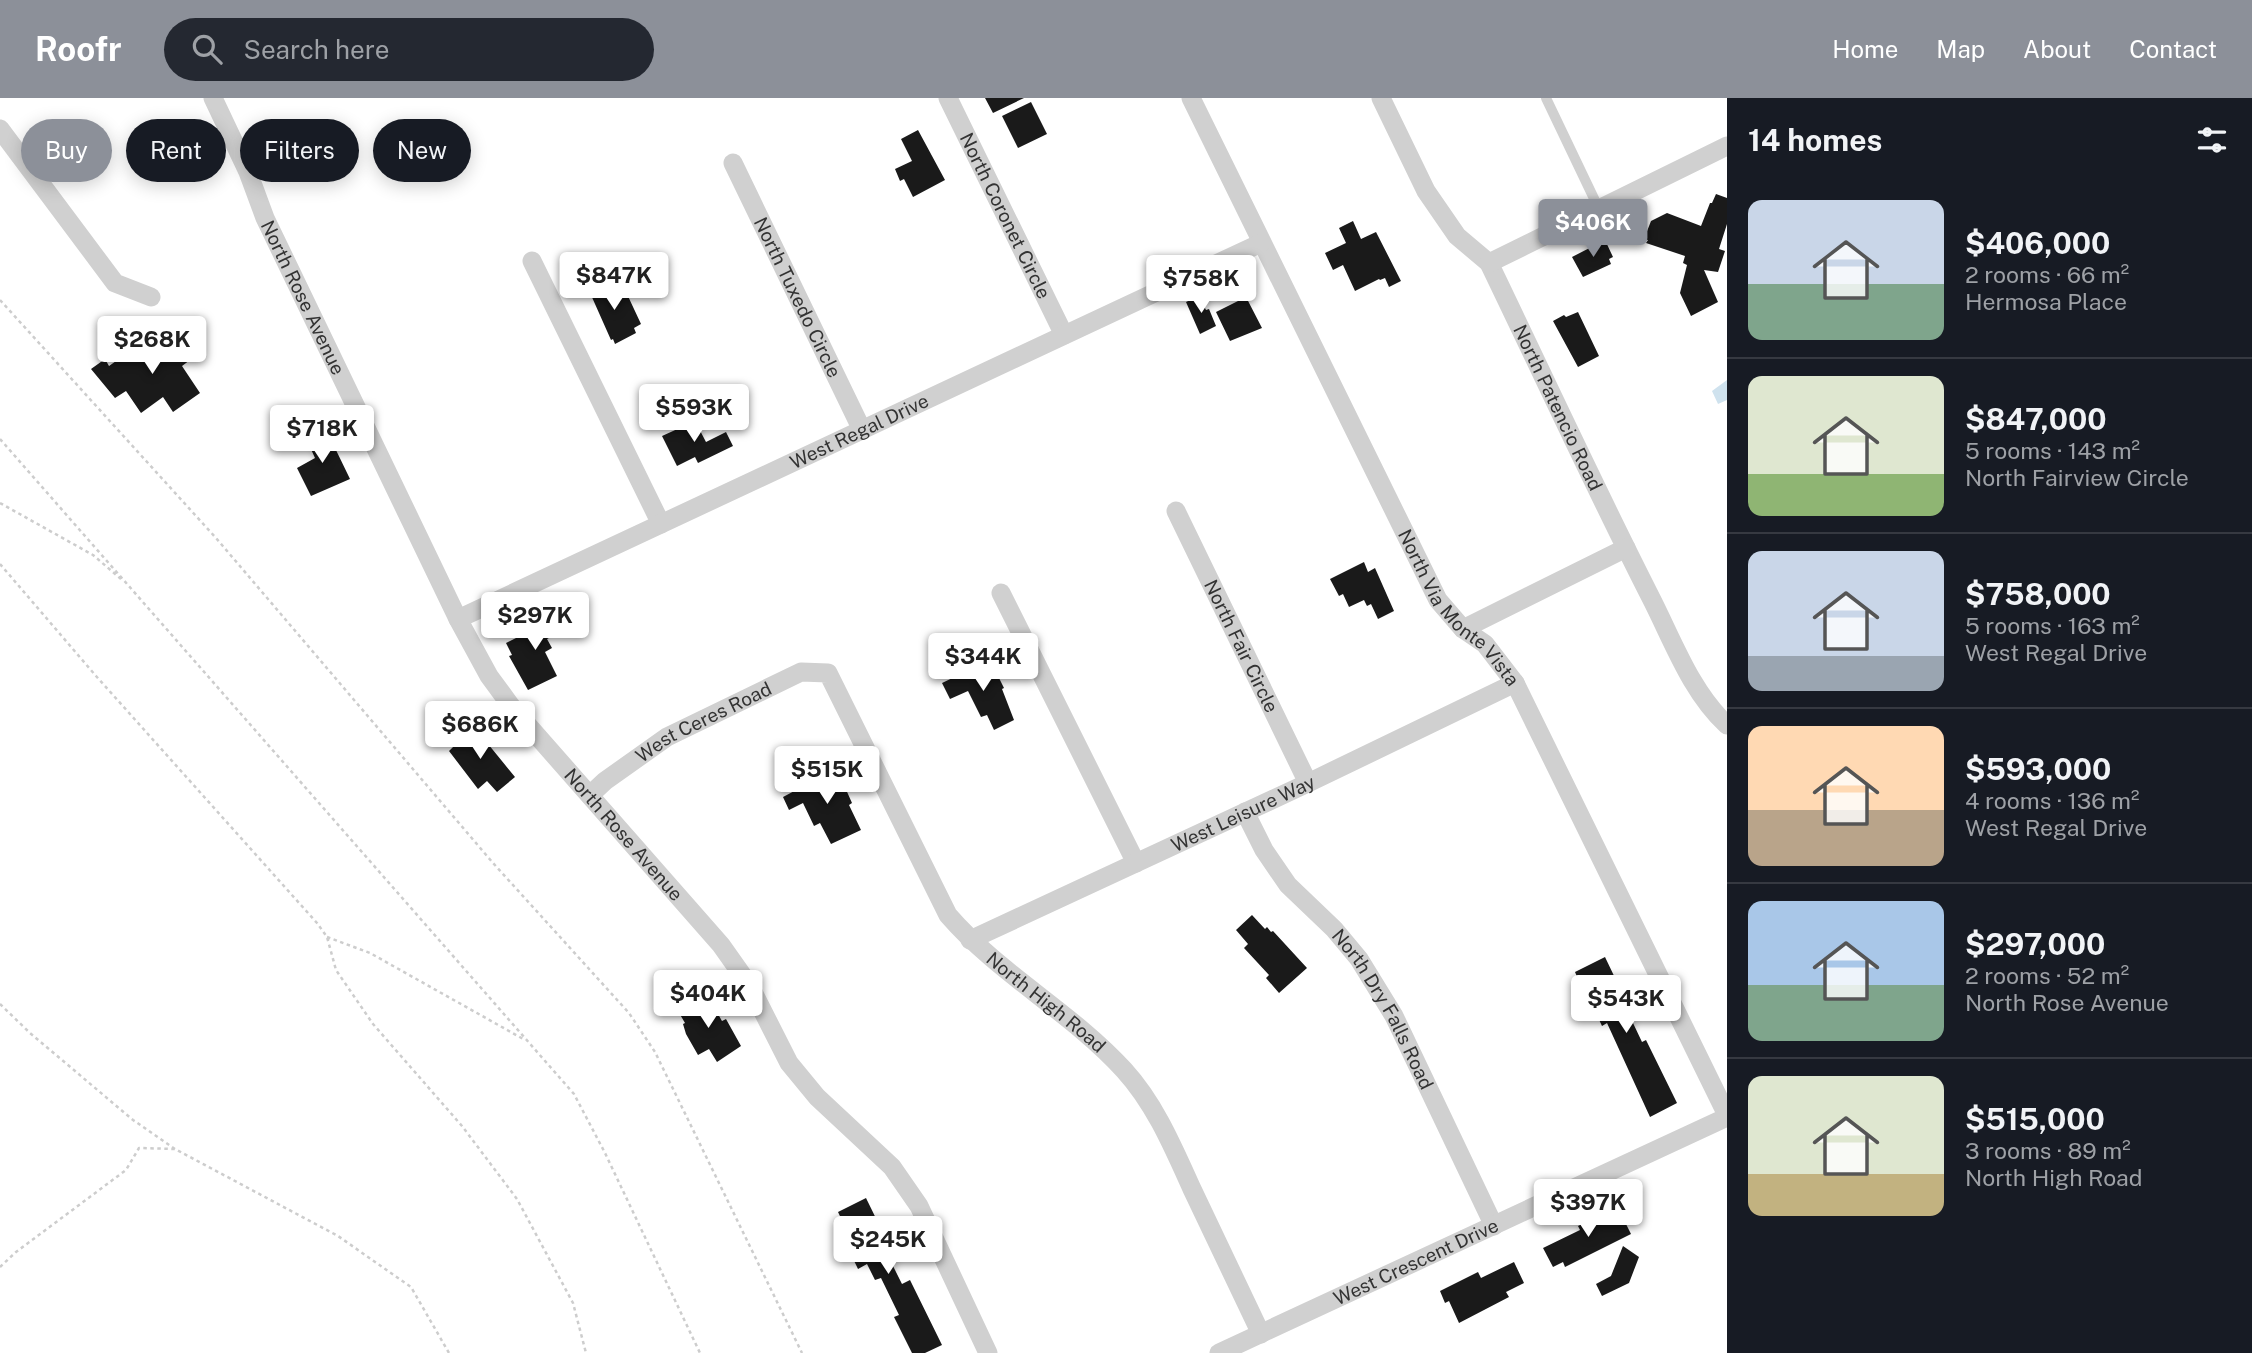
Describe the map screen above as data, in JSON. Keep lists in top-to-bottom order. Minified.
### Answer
{"streets":{"street":["North Coronet Circle","North Tuxedo Circle","North Rose Avenue","North Patencio Road","West Regal Drive","North Via Monte Vista","North Fair Circle","West Ceres Road","West Leisure Way","North High Road","North Dry Falls Road","West Crescent Drive"]},"crossings":[["North Coronet Circle","West Regal Drive"],["North Tuxedo Circle","West Regal Drive"],["North Rose Avenue","West Regal Drive"],["North Rose Avenue","West Ceres Road"],["West Regal Drive","North Via Monte Vista"],["North Via Monte Vista","West Leisure Way"],["North Via Monte Vista","West Crescent Drive"],["North Fair Circle","West Leisure Way"],["West Ceres Road","North High Road"],["West Leisure Way","North High Road"],["West Leisure Way","North Dry Falls Road"],["North High Road","West Crescent Drive"],["North Dry Falls Road","West Crescent Drive"]],"page":{"header":"Roofr","search":"Search here","nav":["Home","Map","About","Contact"],"heading":"14 homes","chip":["Buy","Rent","Filters","New"],"list":[{"name":"$406,000","note":"2 rooms · 66 m² · Hermosa Place"},{"name":"$847,000","note":"5 rooms · 143 m² · North Fairview Circle"},{"name":"$758,000","note":"5 rooms · 163 m² · West Regal Drive"},{"name":"$593,000","note":"4 rooms · 136 m² · West Regal Drive"},{"name":"$297,000","note":"2 rooms · 52 m² · North Rose Avenue"},{"name":"$515,000","note":"3 rooms · 89 m² · North High Road"}],"price":["$406K","$847K","$758K","$268K","$593K","$718K","$297K","$344K","$686K","$515K","$404K","$543K","$397K","$245K"]}}
